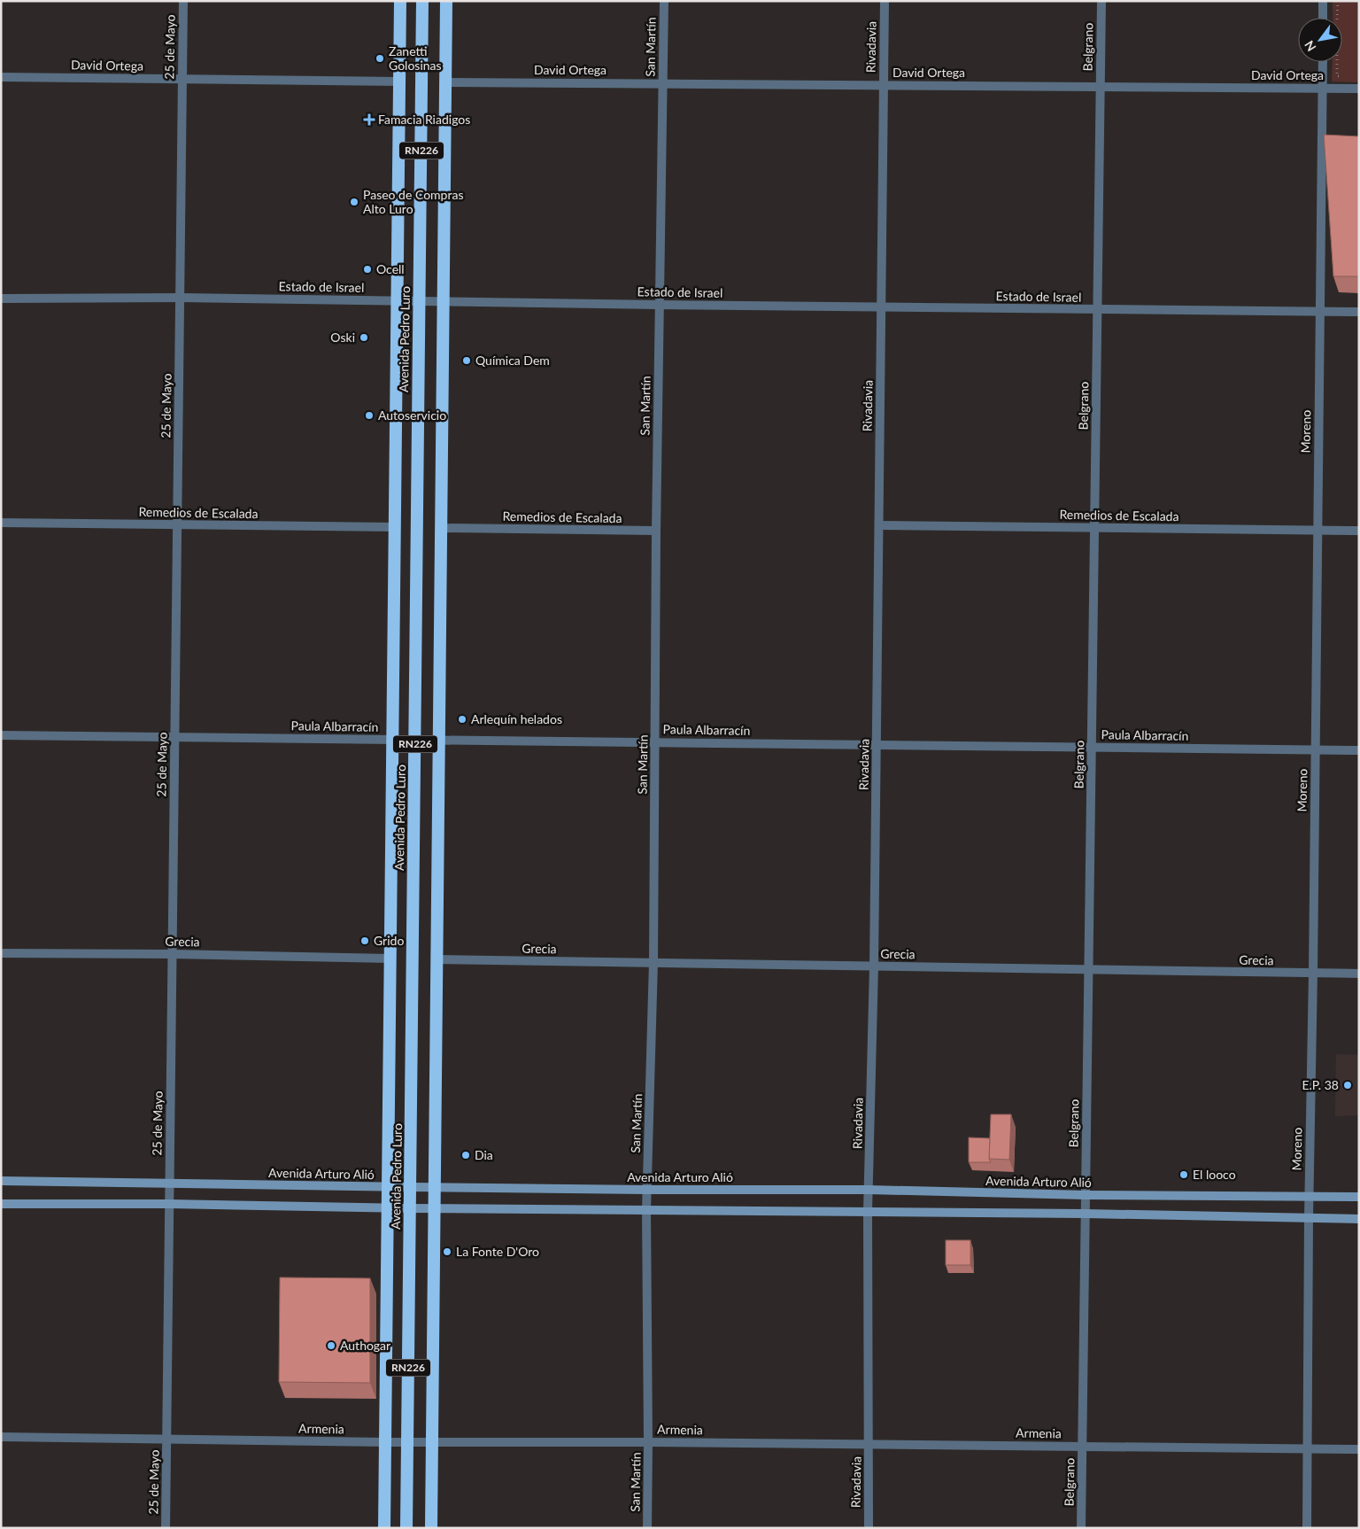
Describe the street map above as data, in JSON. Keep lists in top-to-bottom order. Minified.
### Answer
{"streets":{"highway":["RN226","Avenida Pedro Luro"],"main road":["Avenida Arturo Alió"],"street":["25 de Mayo","San Martín","Rivadavia","Belgrano","David Ortega","Estado de Israel","Moreno","Remedios de Escalada","Paula Albarracín","Grecia","Armenia"]},"crossings":[["25 de Mayo","David Ortega"],["25 de Mayo","Estado de Israel"],["25 de Mayo","Remedios de Escalada"],["25 de Mayo","Paula Albarracín"],["25 de Mayo","Grecia"],["25 de Mayo","Avenida Arturo Alió"],["25 de Mayo","Armenia"],["San Martín","David Ortega"],["San Martín","Estado de Israel"],["San Martín","Remedios de Escalada"],["San Martín","Paula Albarracín"],["San Martín","Grecia"],["San Martín","Avenida Arturo Alió"],["San Martín","Armenia"],["Rivadavia","David Ortega"],["Rivadavia","Estado de Israel"],["Rivadavia","Remedios de Escalada"],["Rivadavia","Paula Albarracín"],["Rivadavia","Grecia"],["Rivadavia","Avenida Arturo Alió"],["Rivadavia","Armenia"],["Belgrano","David Ortega"],["Belgrano","Estado de Israel"],["Belgrano","Remedios de Escalada"],["Belgrano","Paula Albarracín"],["Belgrano","Grecia"],["Belgrano","Avenida Arturo Alió"],["Belgrano","Armenia"],["David Ortega","Avenida Pedro Luro"],["David Ortega","Moreno"],["Estado de Israel","Avenida Pedro Luro"],["Estado de Israel","Moreno"],["Avenida Pedro Luro","Remedios de Escalada"],["Avenida Pedro Luro","Paula Albarracín"],["Avenida Pedro Luro","Grecia"],["Avenida Pedro Luro","Avenida Arturo Alió"],["Avenida Pedro Luro","Armenia"],["Moreno","Remedios de Escalada"],["Moreno","Paula Albarracín"],["Moreno","Grecia"],["Moreno","Avenida Arturo Alió"],["Moreno","Armenia"]],"places":{"other":["Zanetti Golosinas","Paseo de Compras Alto Luro","Ocell","Oski","Química Dem","Autoservicio","Arlequín helados","Grido","E.P. 38","Dia","El looco","La Fonte D'Oro","Authogar"],"health":["Famacia Riadigos"]},"north":"bottom left"}
